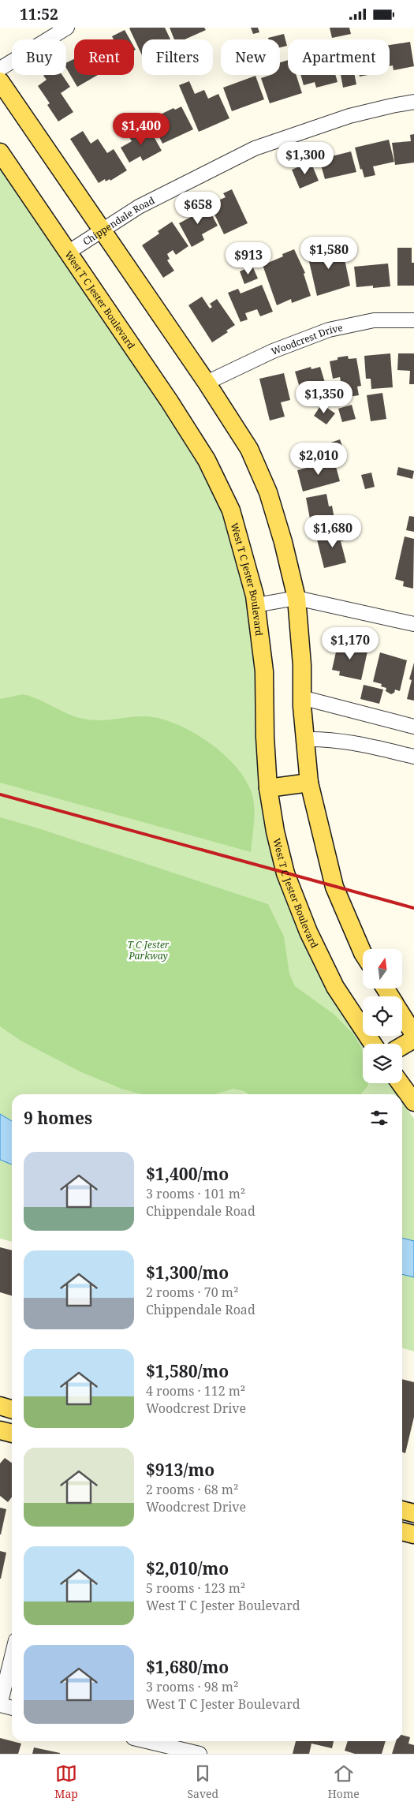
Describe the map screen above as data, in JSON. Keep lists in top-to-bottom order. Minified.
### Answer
{"streets":{"main road":["West T C Jester Boulevard"],"street":["Chippendale Road","Woodcrest Drive"]},"crossings":[["Chippendale Road","West T C Jester Boulevard"]],"parks":["T C Jester Parkway"],"north":"top","page":{"status":"11:52","chip":["Buy","Rent","Filters","New","Apartment"],"price":["$1,400","$1,300","$658","$1,580","$913","$1,350","$2,010","$1,680","$1,170"],"heading":"9 homes","list":[{"name":"$1,400/mo","note":"3 rooms · 101 m² · Chippendale Road"},{"name":"$1,300/mo","note":"2 rooms · 70 m² · Chippendale Road"},{"name":"$1,580/mo","note":"4 rooms · 112 m² · Woodcrest Drive"},{"name":"$913/mo","note":"2 rooms · 68 m² · Woodcrest Drive"},{"name":"$2,010/mo","note":"5 rooms · 123 m² · West T C Jester Boulevard"},{"name":"$1,680/mo","note":"3 rooms · 98 m² · West T C Jester Boulevard"}],"tabs":["Map","Saved","Home"]}}
